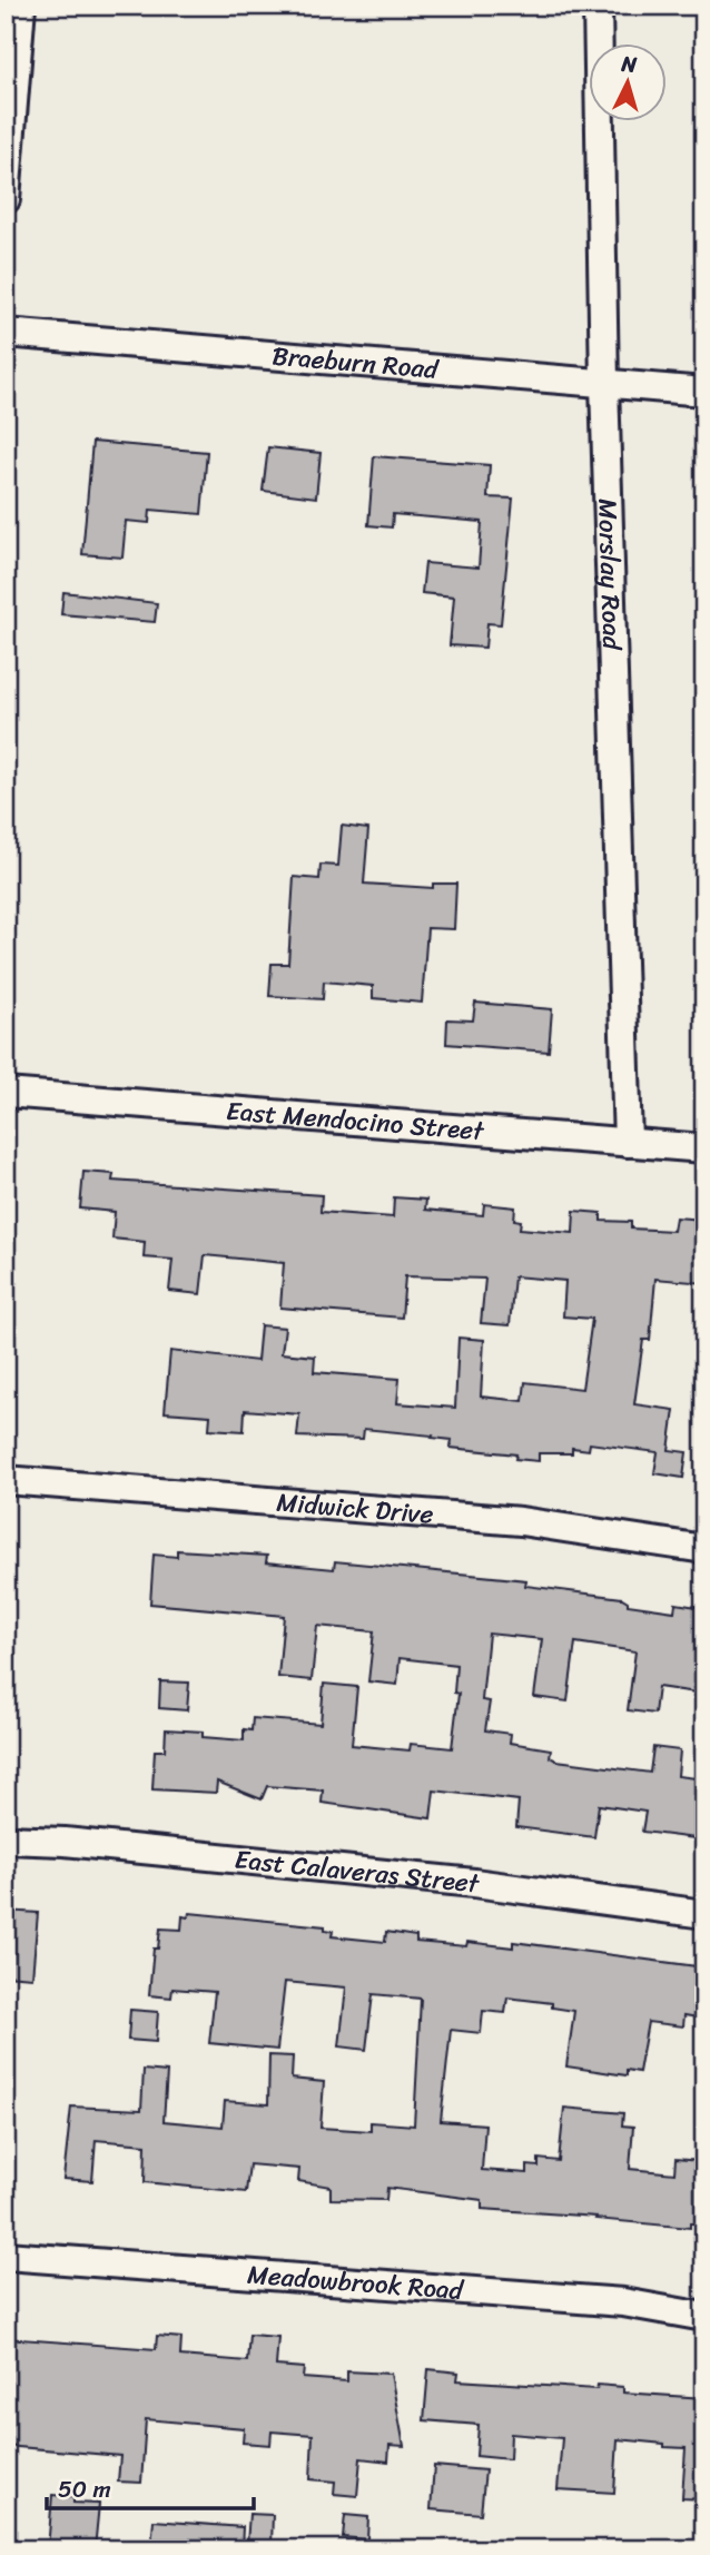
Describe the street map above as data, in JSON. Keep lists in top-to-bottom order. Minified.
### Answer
{"streets":{"street":["Braeburn Road","Morslay Road","East Mendocino Street","Midwick Drive","East Calaveras Street","Meadowbrook Road"]},"crossings":[["Braeburn Road","Morslay Road"],["Morslay Road","East Mendocino Street"]],"scale_bar":"50 m","north":"top"}
